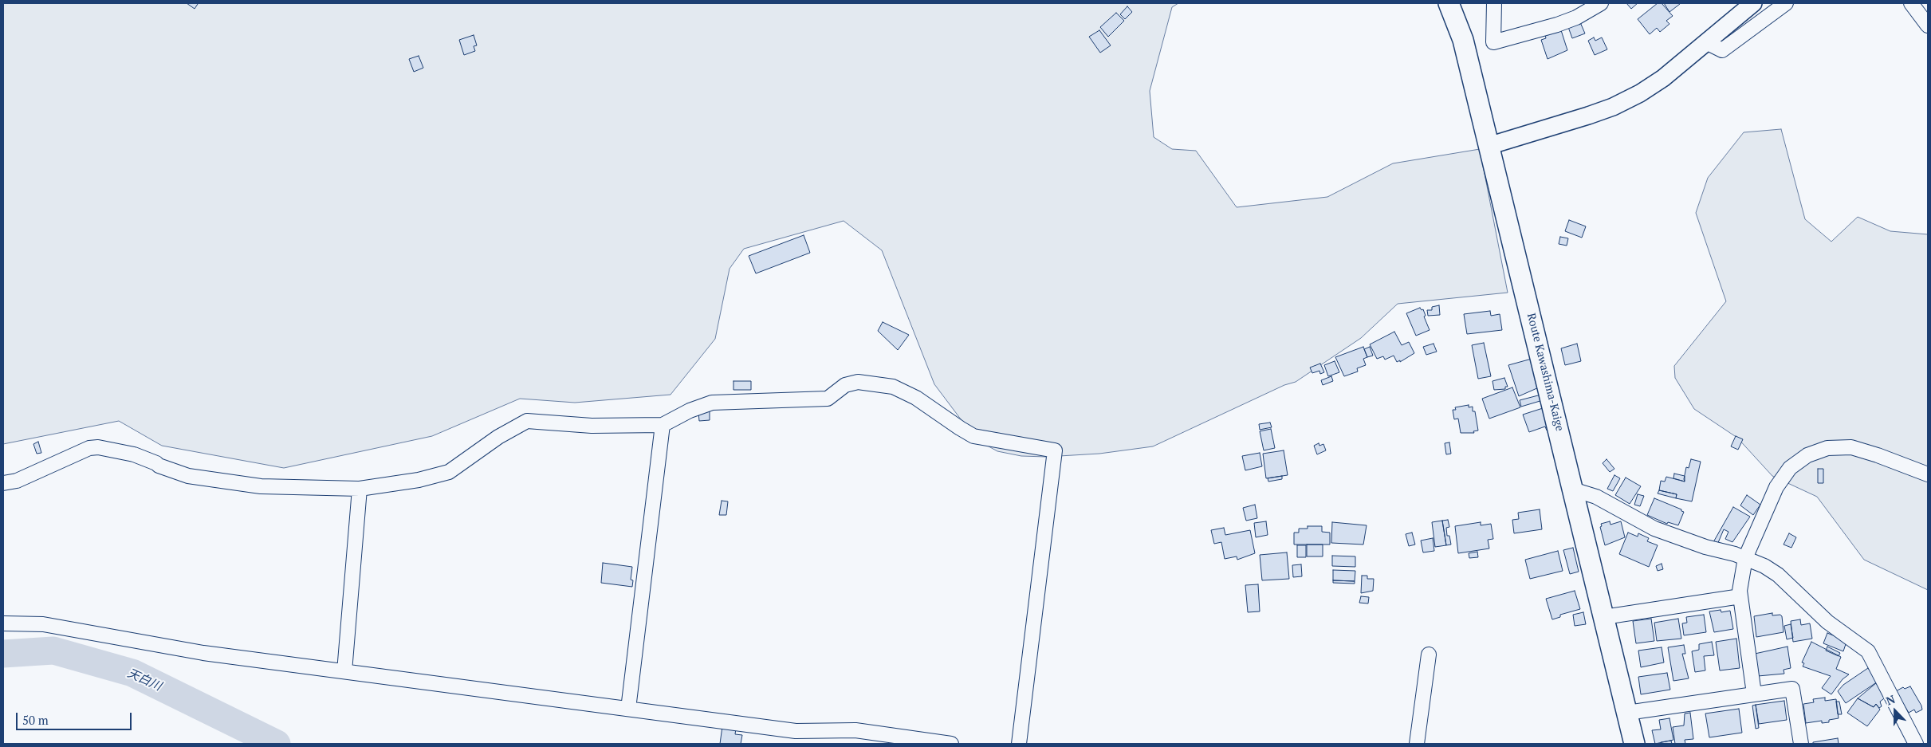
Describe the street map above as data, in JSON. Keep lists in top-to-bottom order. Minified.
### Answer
{"streets":{"main road":["Route Kawashima-Kaige"]},"water":["天白川"],"scale_bar":"50 m","north":"top"}
